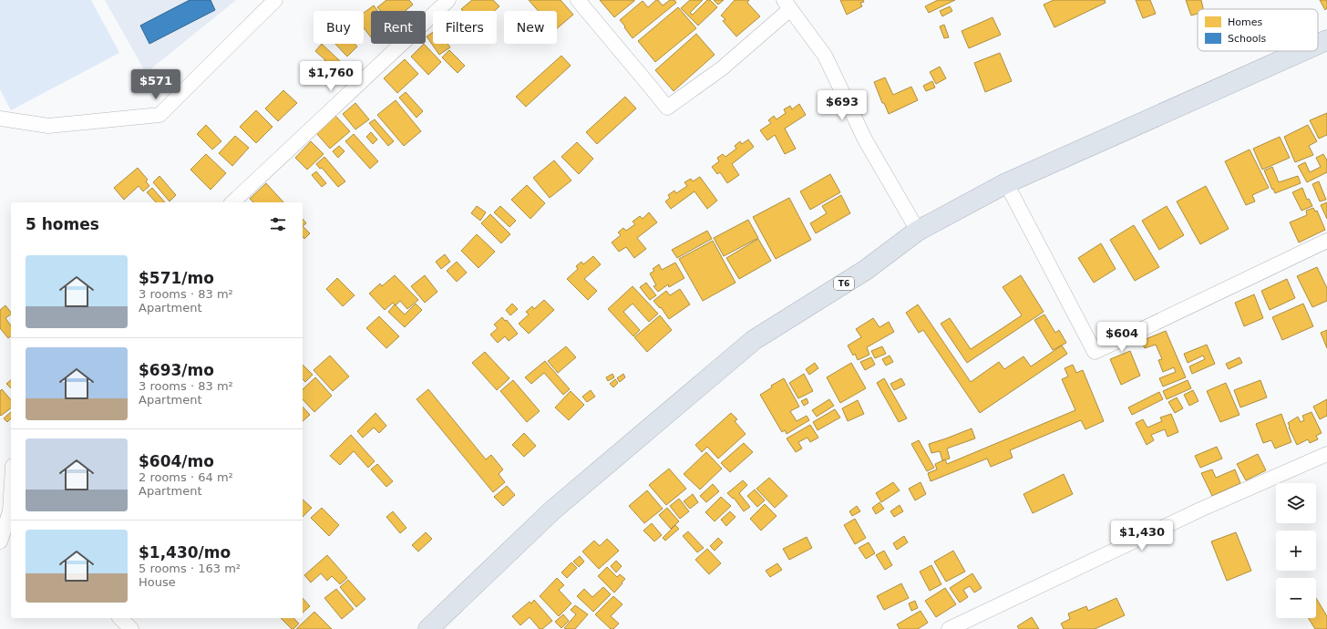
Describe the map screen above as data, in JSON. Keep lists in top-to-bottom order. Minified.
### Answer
{"streets":{"highway":["T6"]},"legend":["Homes","Schools"],"page":{"chip":["Buy","Rent","Filters","New"],"price":["$1,760","$571","$693","$604","$1,430"],"heading":"5 homes","list":[{"name":"$571/mo","note":"3 rooms · 83 m² · Apartment"},{"name":"$693/mo","note":"3 rooms · 83 m² · Apartment"},{"name":"$604/mo","note":"2 rooms · 64 m² · Apartment"},{"name":"$1,430/mo","note":"5 rooms · 163 m² · House"}],"map_buttons":["+","−"]}}
